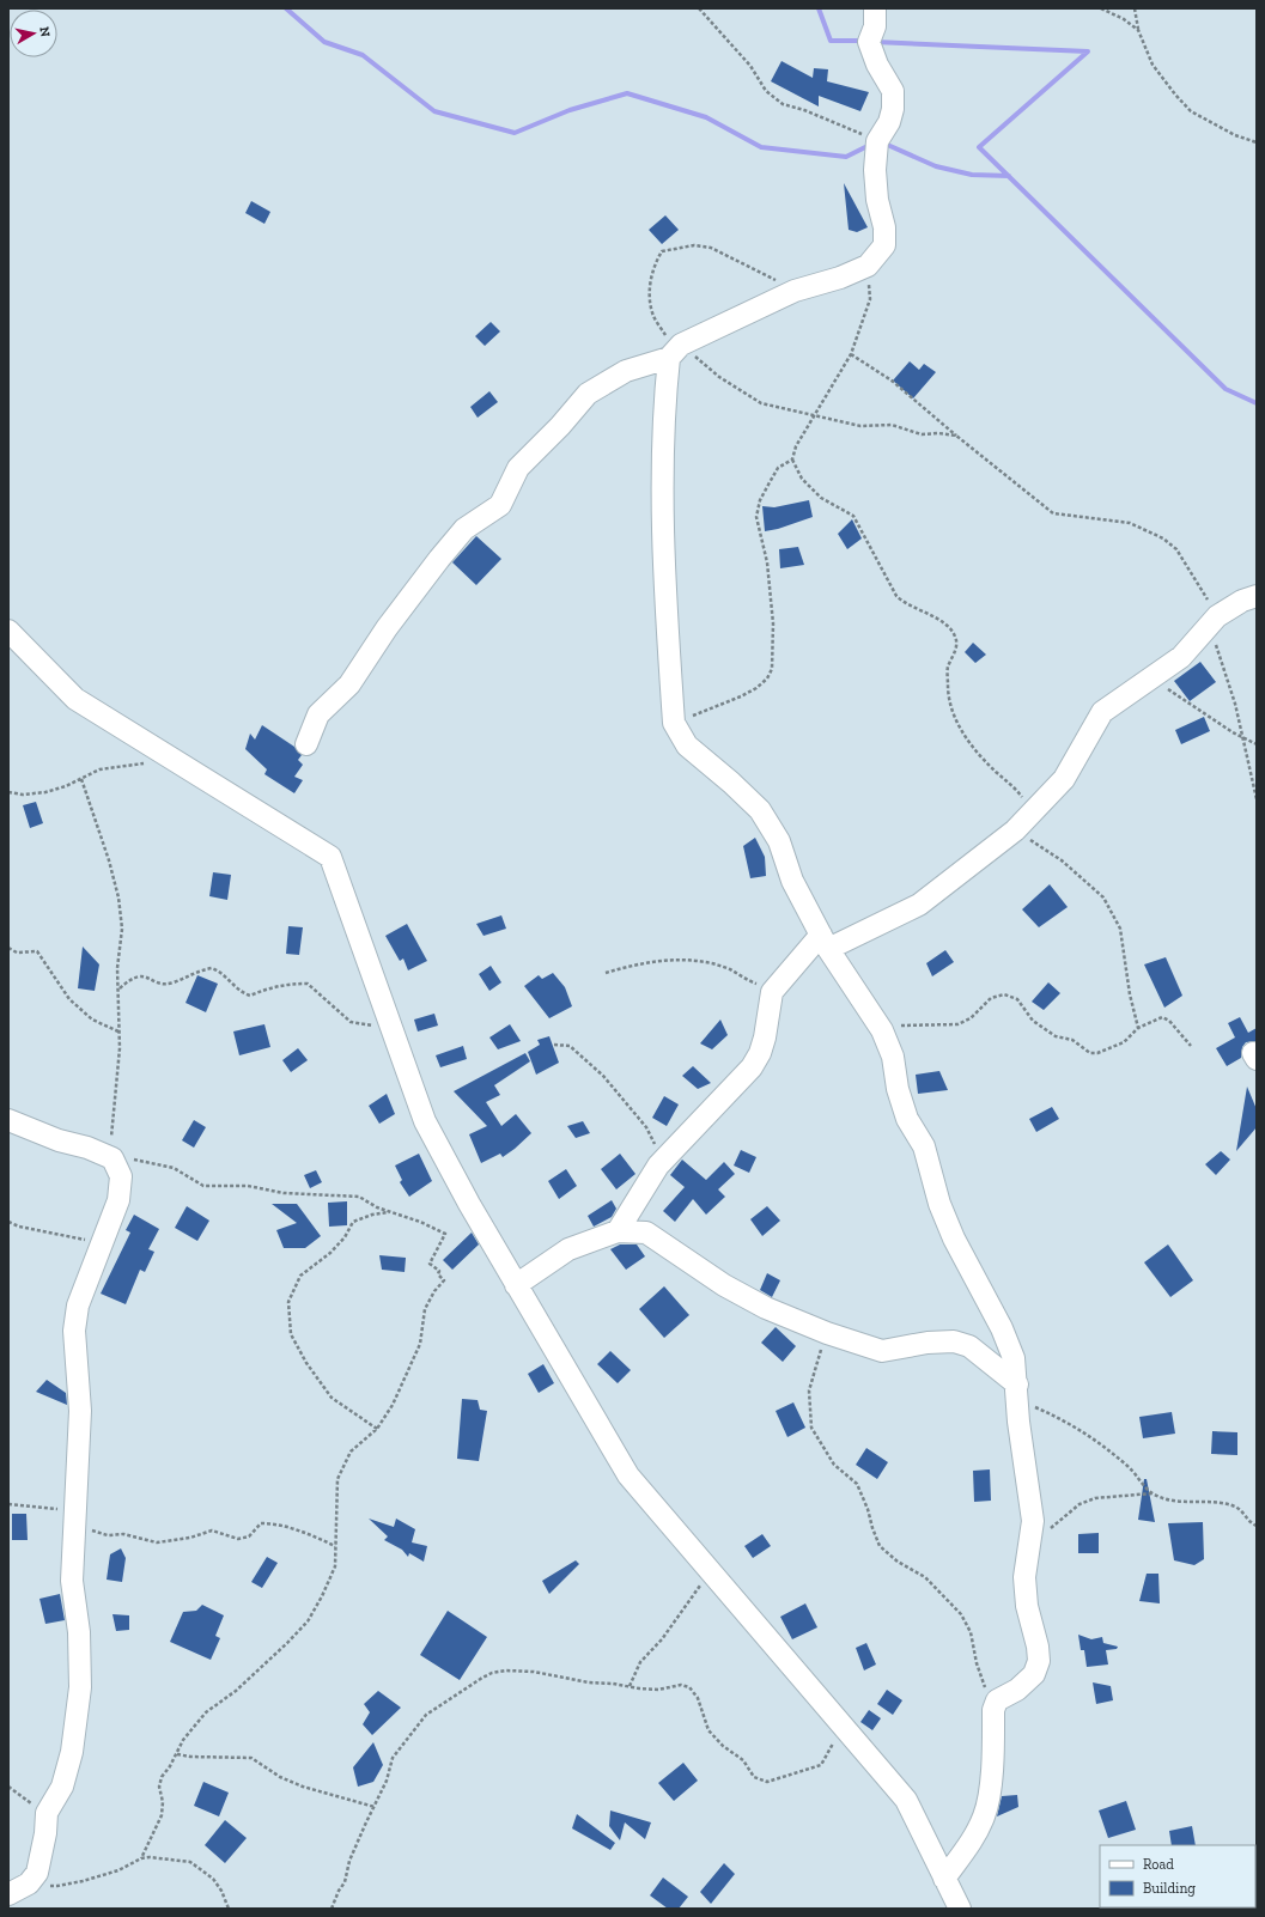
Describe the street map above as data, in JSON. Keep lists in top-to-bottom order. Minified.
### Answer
{"legend":["Road","Building"],"north":"right"}
